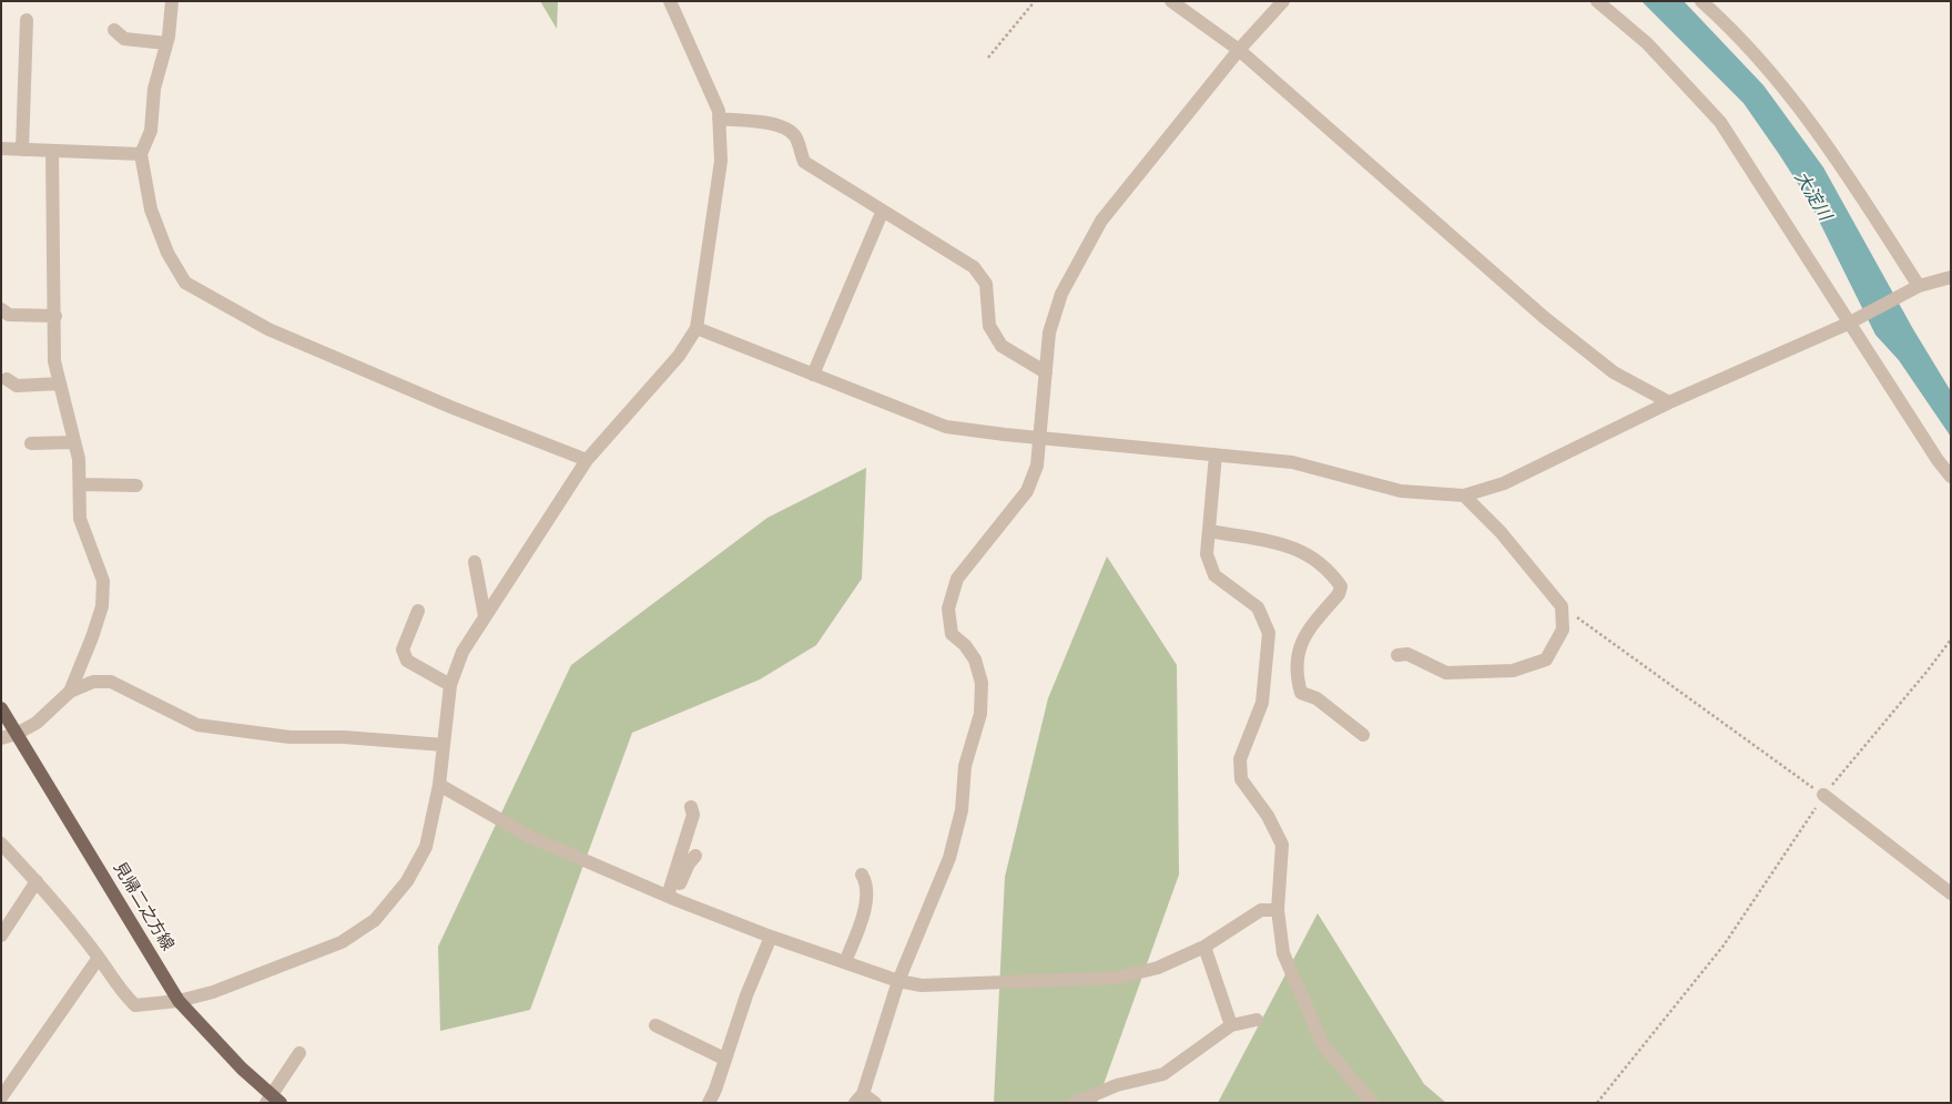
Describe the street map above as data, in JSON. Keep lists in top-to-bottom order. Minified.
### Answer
{"streets":{"main road":["見帰二之方線"]},"water":["大淀川"]}
